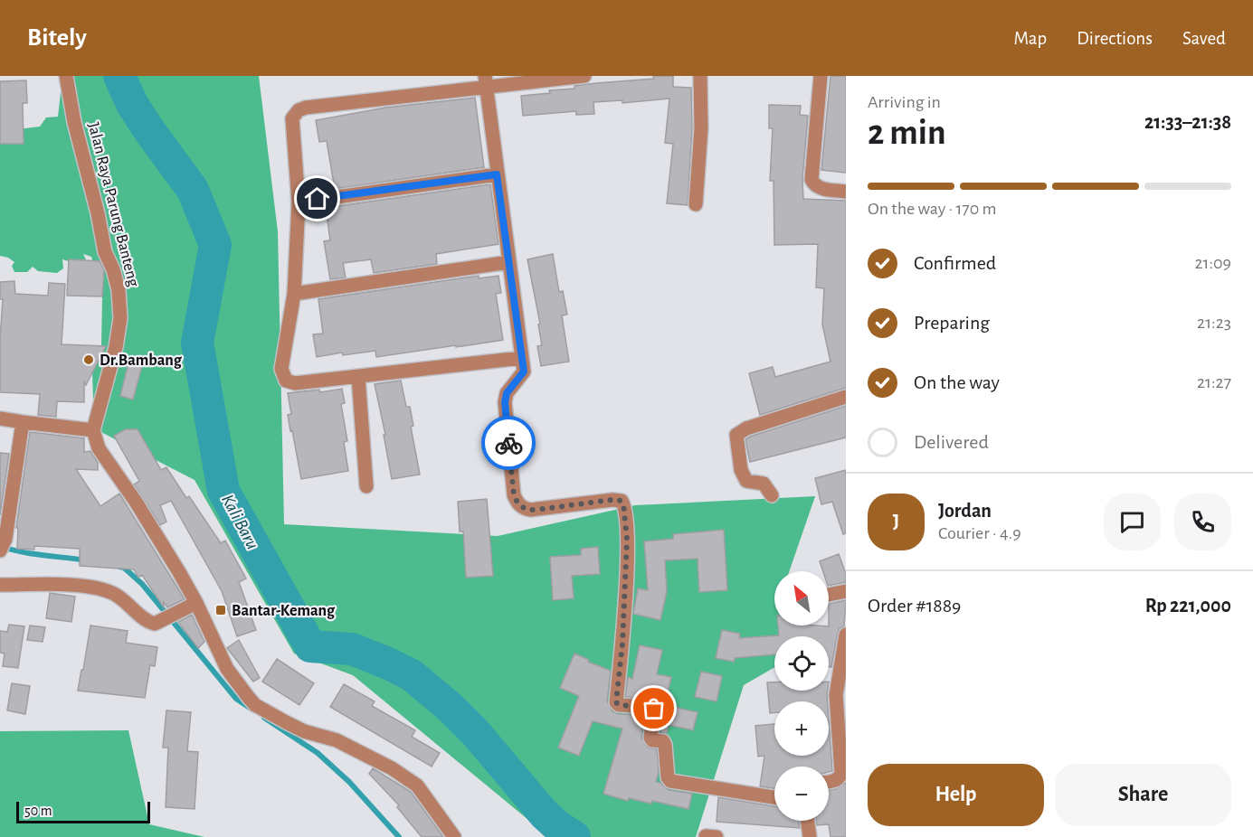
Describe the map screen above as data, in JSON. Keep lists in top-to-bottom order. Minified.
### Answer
{"streets":{"street":["Jalan Raya Parung Banteng"]},"water":["Kali Baru"],"places":{"other":["Dr.Bambang"],"transit":["Bantar-Kemang"]},"scale_bar":"50 m","north":"top left","page":{"header":"Bitely","nav":["Map","Directions","Saved"],"heading":["2 min","Arriving in","21:33–21:38"],"panel":["Jordan","Courier · 4.9","Order #1889","Rp 221,000"],"bar":"On the way · 170 m","list":[["Confirmed","21:09"],["Preparing","21:23"],["On the way","21:27"],"Delivered"],"round":"J","map_buttons":["+","−"],"buttons":["Help","Share"],"scale":"50 m"}}
